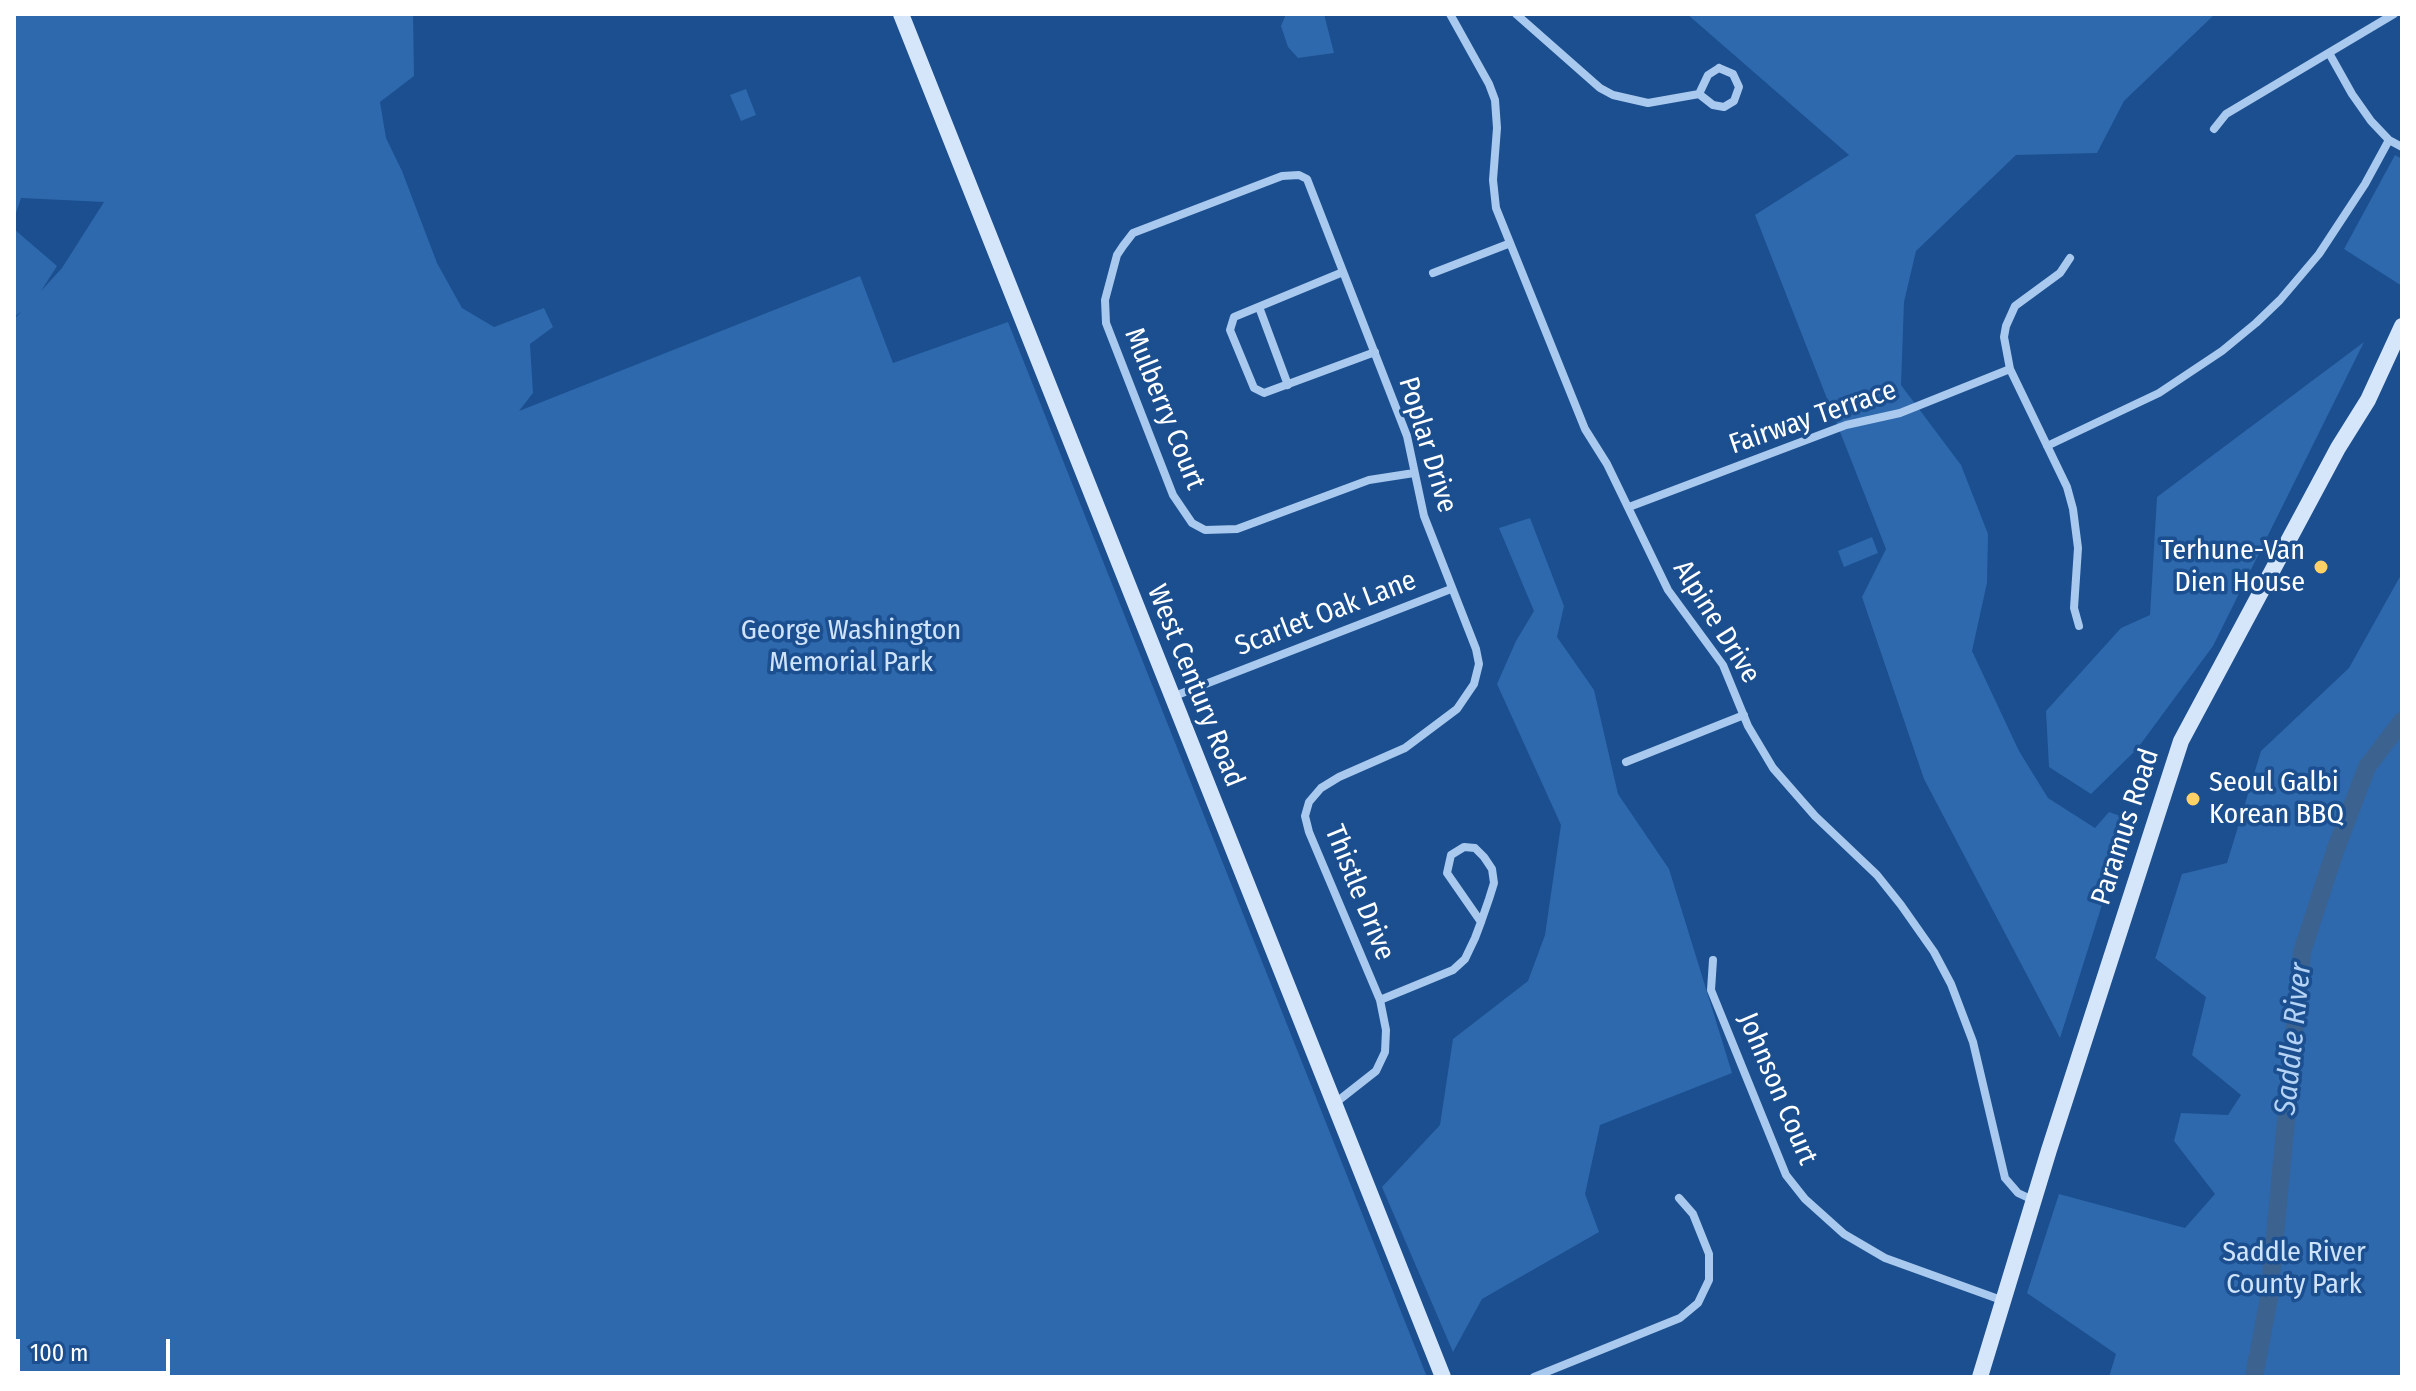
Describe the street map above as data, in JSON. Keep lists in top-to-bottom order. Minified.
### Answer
{"streets":{"main road":["West Century Road","Paramus Road"],"street":["Mulberry Court","Fairway Terrace","Poplar Drive","Scarlet Oak Lane","Alpine Drive","Thistle Drive","Johnson Court"]},"crossings":[["Mulberry Court","Poplar Drive"],["Fairway Terrace","Alpine Drive"],["Poplar Drive","Scarlet Oak Lane"],["Poplar Drive","Thistle Drive"],["Scarlet Oak Lane","West Century Road"],["Alpine Drive","Paramus Road"],["West Century Road","Thistle Drive"],["Paramus Road","Johnson Court"]],"water":["Saddle River"],"parks":["George Washington Memorial Park","Saddle River County Park"],"places":["Terhune-Van Dien House","Seoul Galbi Korean BBQ"],"scale_bar":"100 m"}
